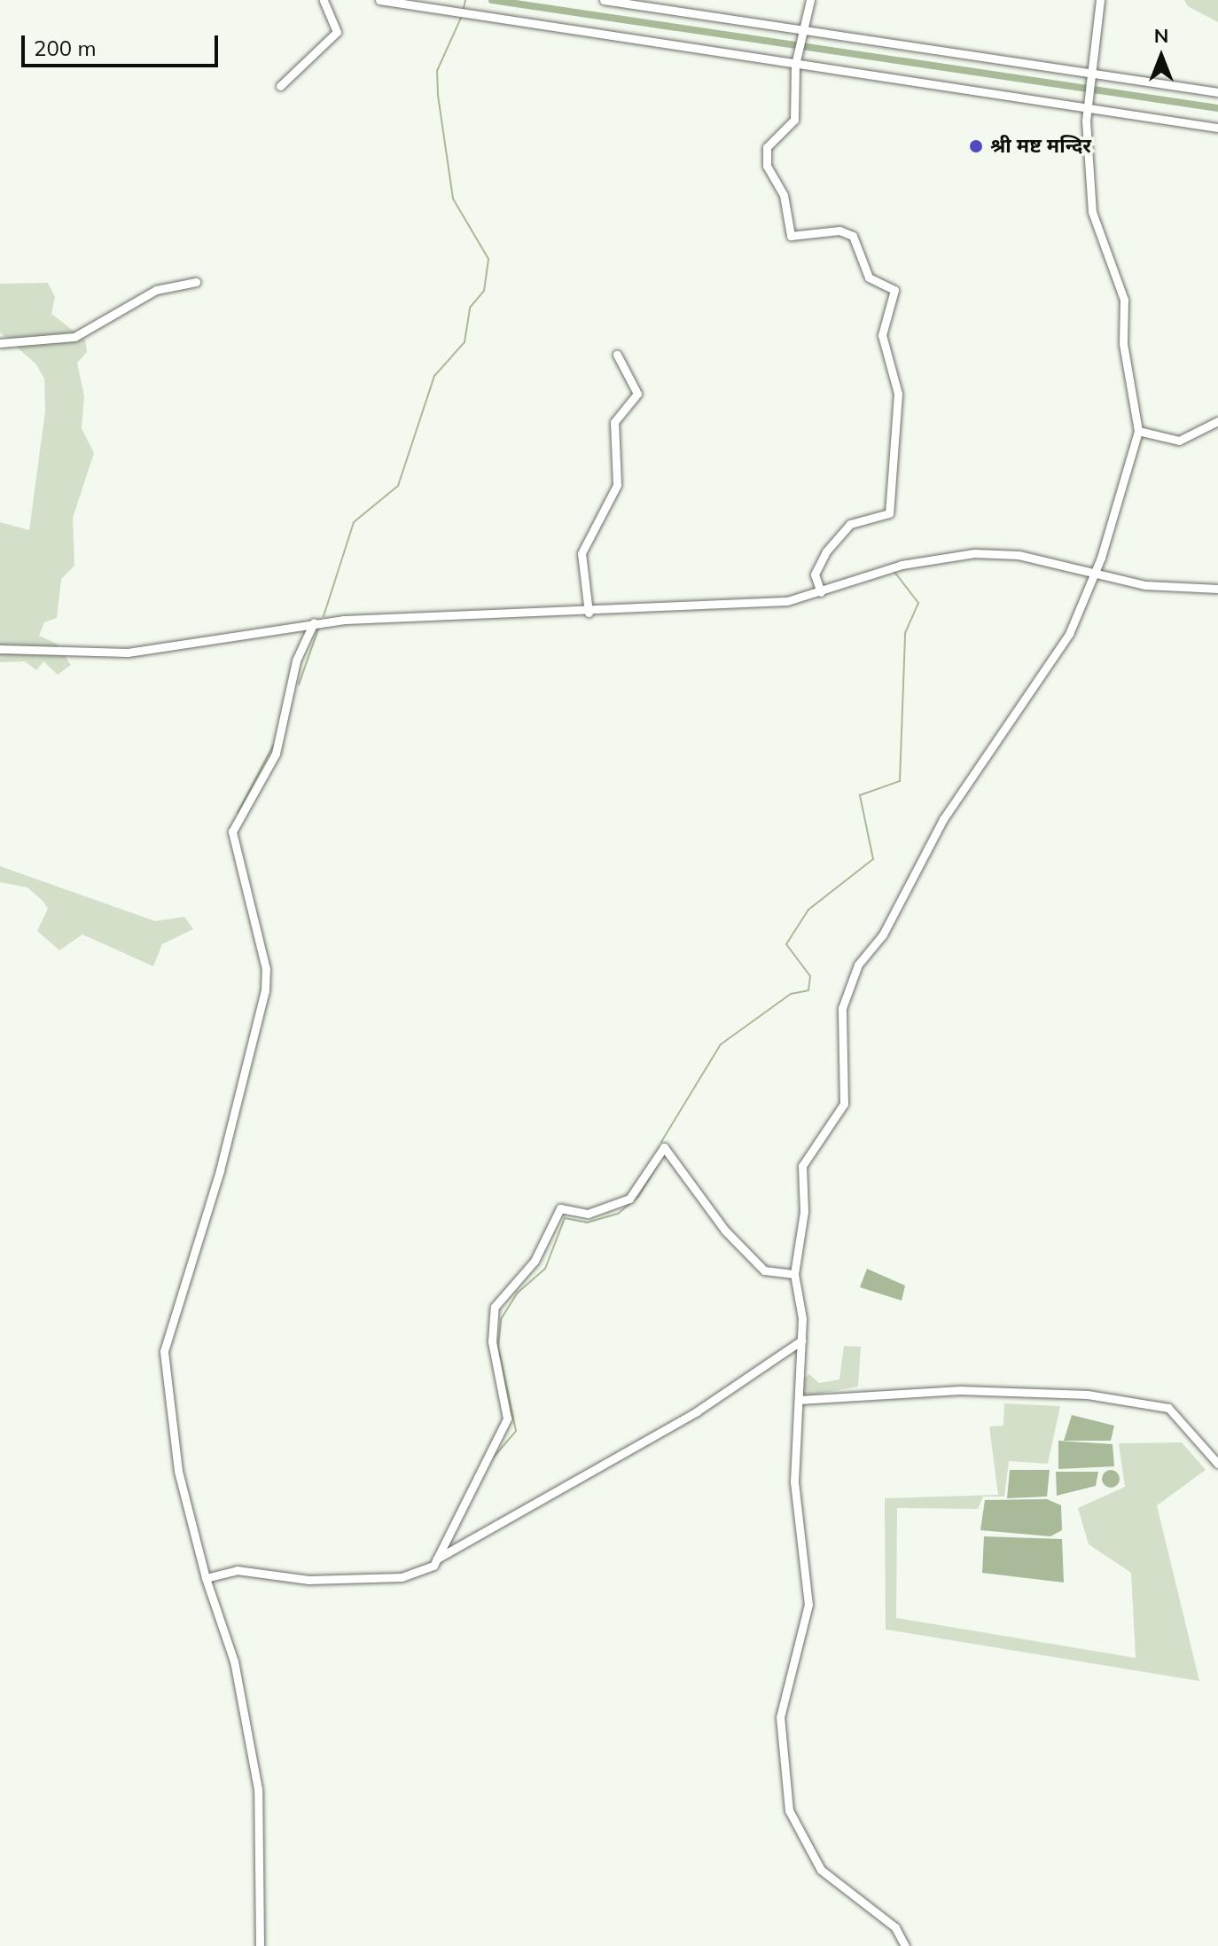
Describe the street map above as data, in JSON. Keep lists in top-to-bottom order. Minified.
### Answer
{"places":["श्री मष्ट मन्दिर"],"scale_bar":"200 m","north":"top"}
